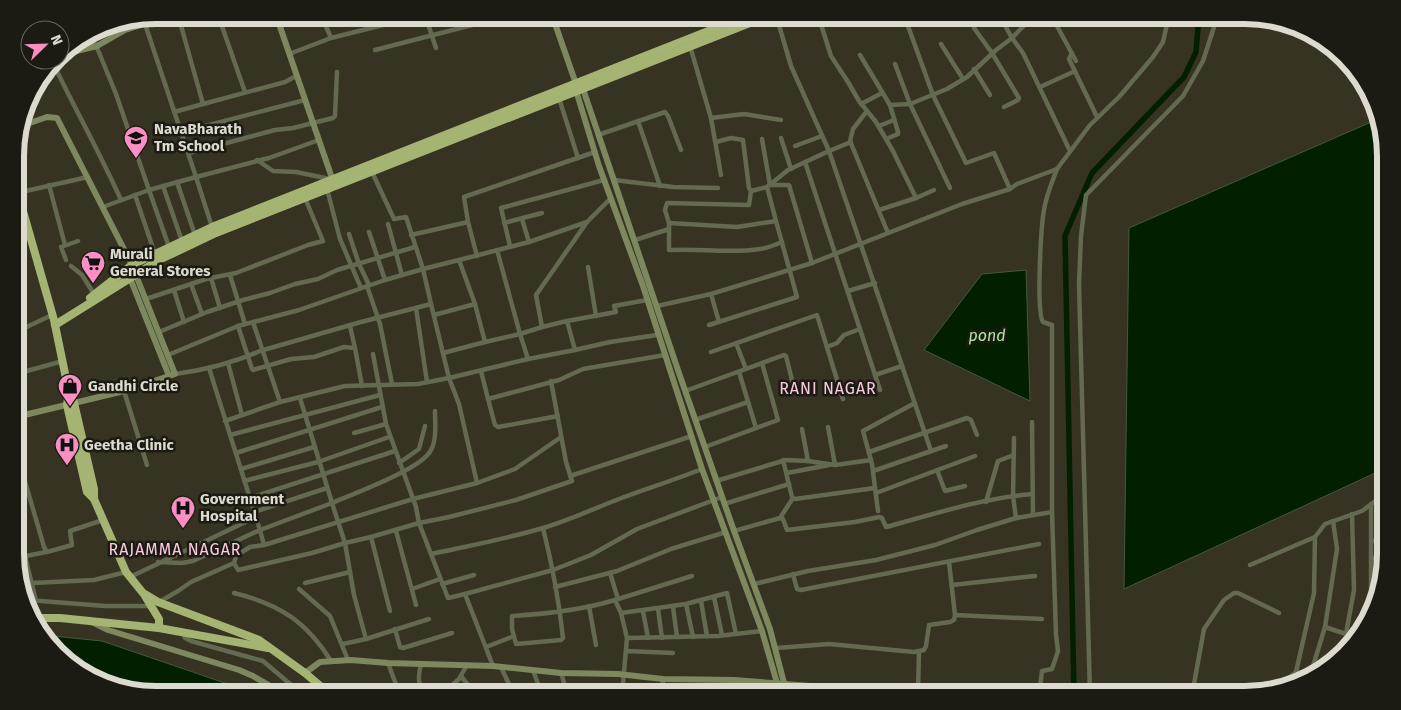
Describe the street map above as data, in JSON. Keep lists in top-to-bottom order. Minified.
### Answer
{"districts":["RANI NAGAR","RAJAMMA NAGAR"],"water":["pond"],"places":{"school or university":["NavaBharath Tm School"],"supermarket":["Murali General Stores"],"shop":["Gandhi Circle"],"hospital":["Geetha Clinic","Government Hospital"]},"north":"top right"}
